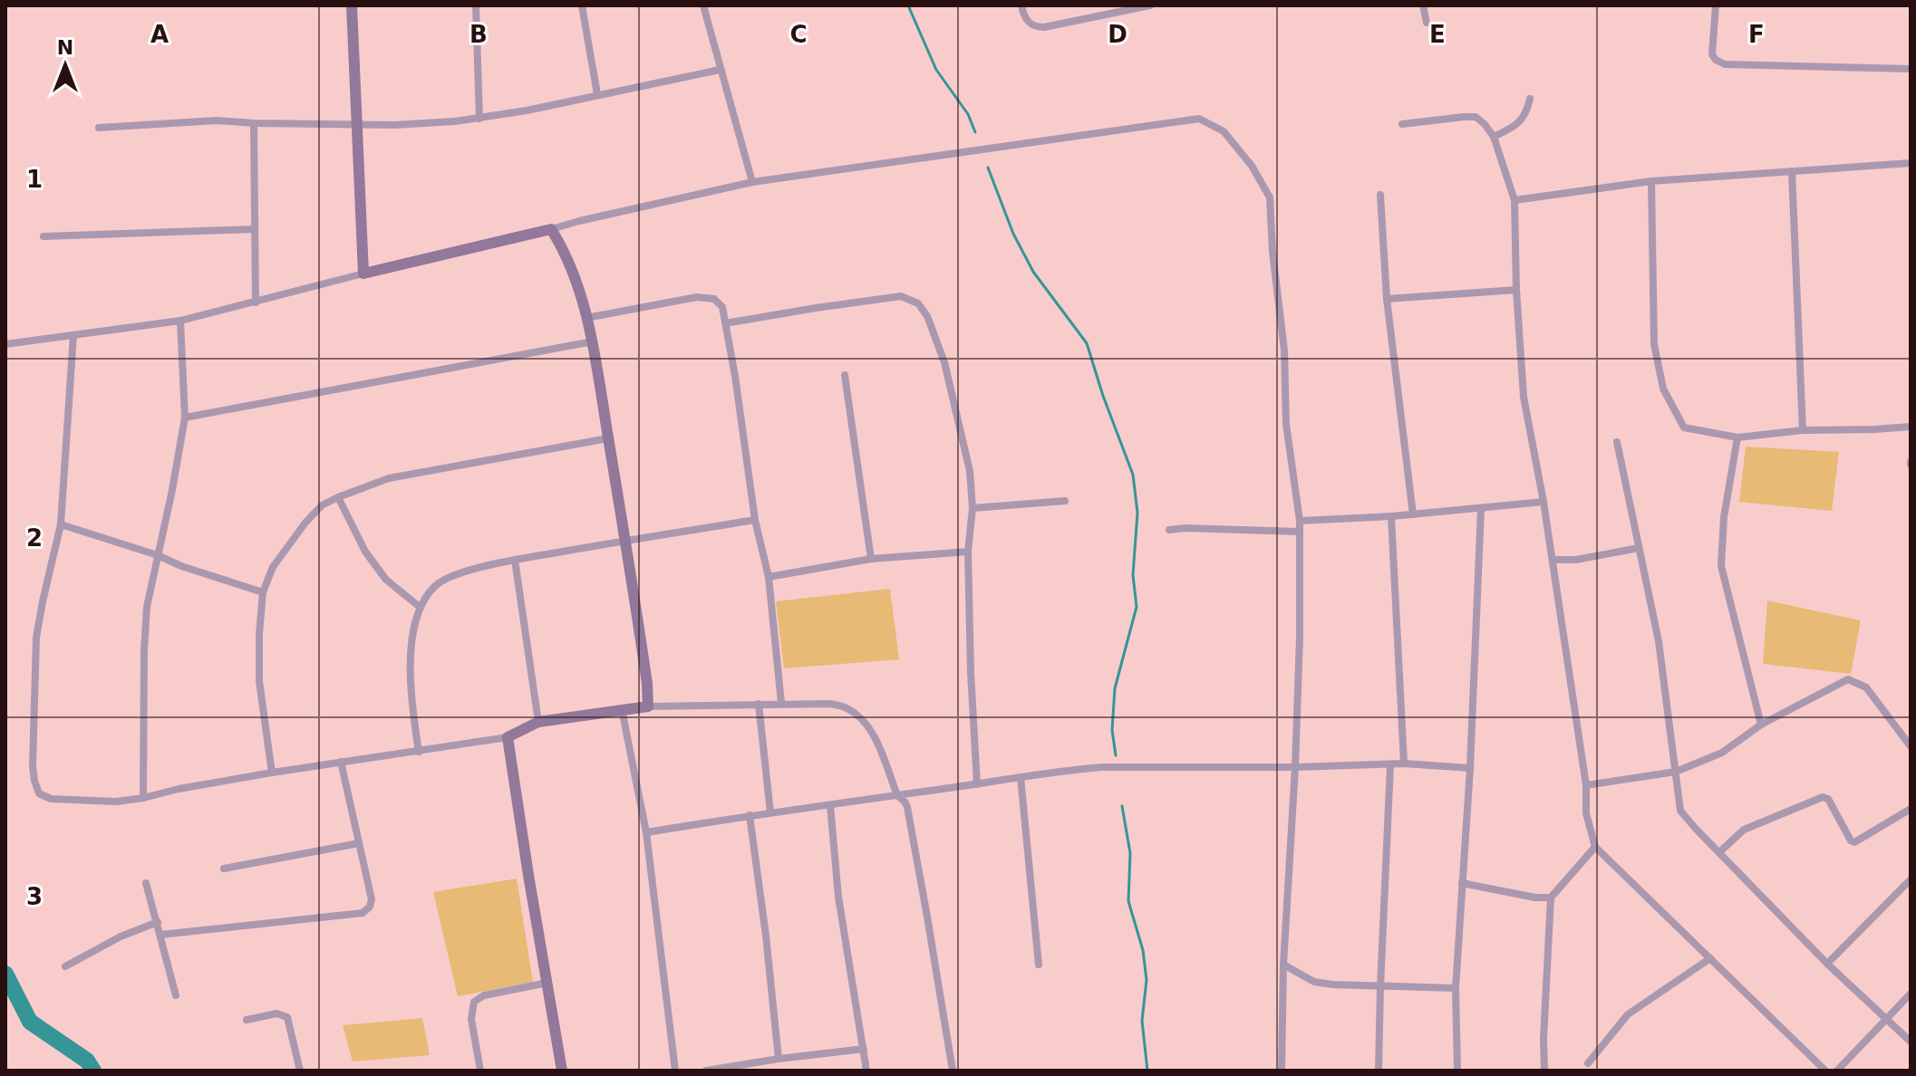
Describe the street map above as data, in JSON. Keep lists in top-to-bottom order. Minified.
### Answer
{"north":"top","grid":{"columns":["A","B","C","D","E","F"],"rows":["1","2","3"]}}
